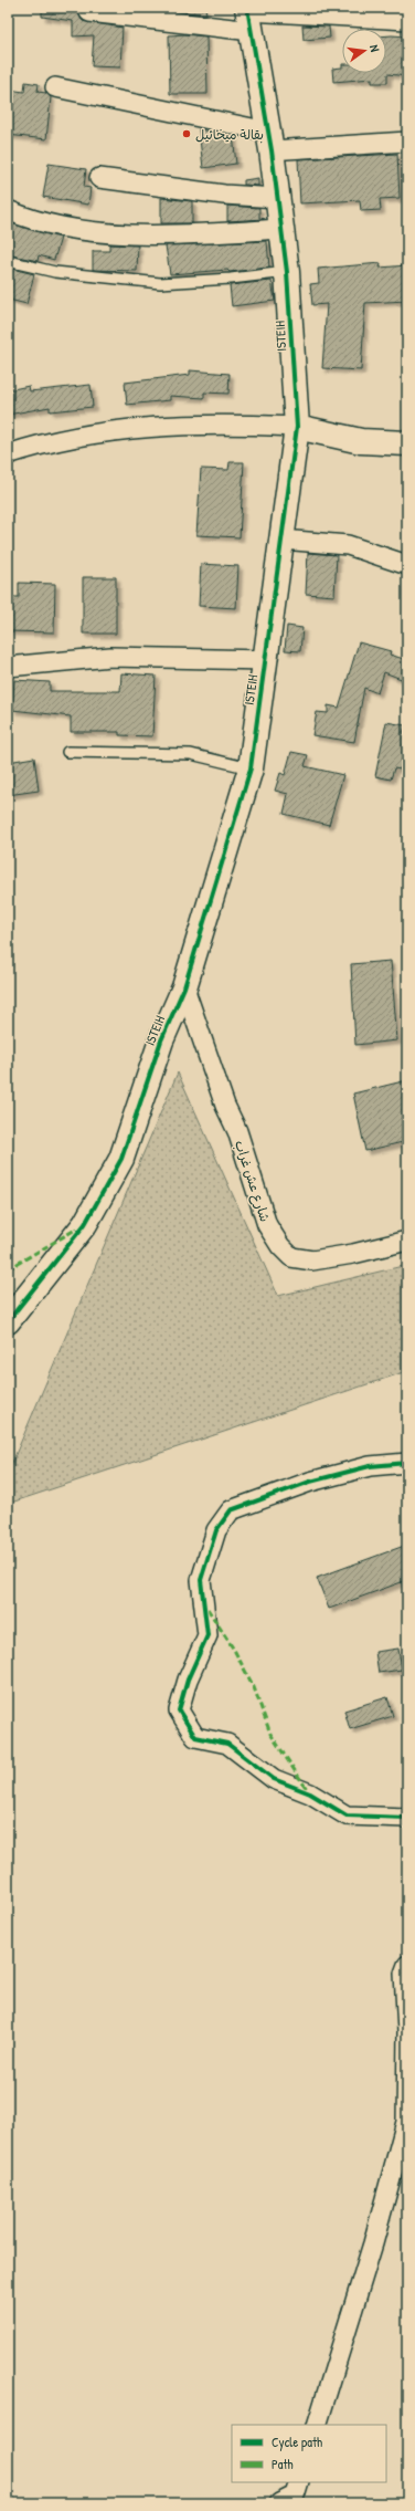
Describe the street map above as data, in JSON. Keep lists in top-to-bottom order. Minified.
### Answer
{"streets":{"street":["ISTEIH","شارع عش غراب"]},"crossings":[["ISTEIH","شارع عش غراب"]],"places":["بقالة ميخائيل"],"legend":["Cycle path","Path"],"north":"right"}
